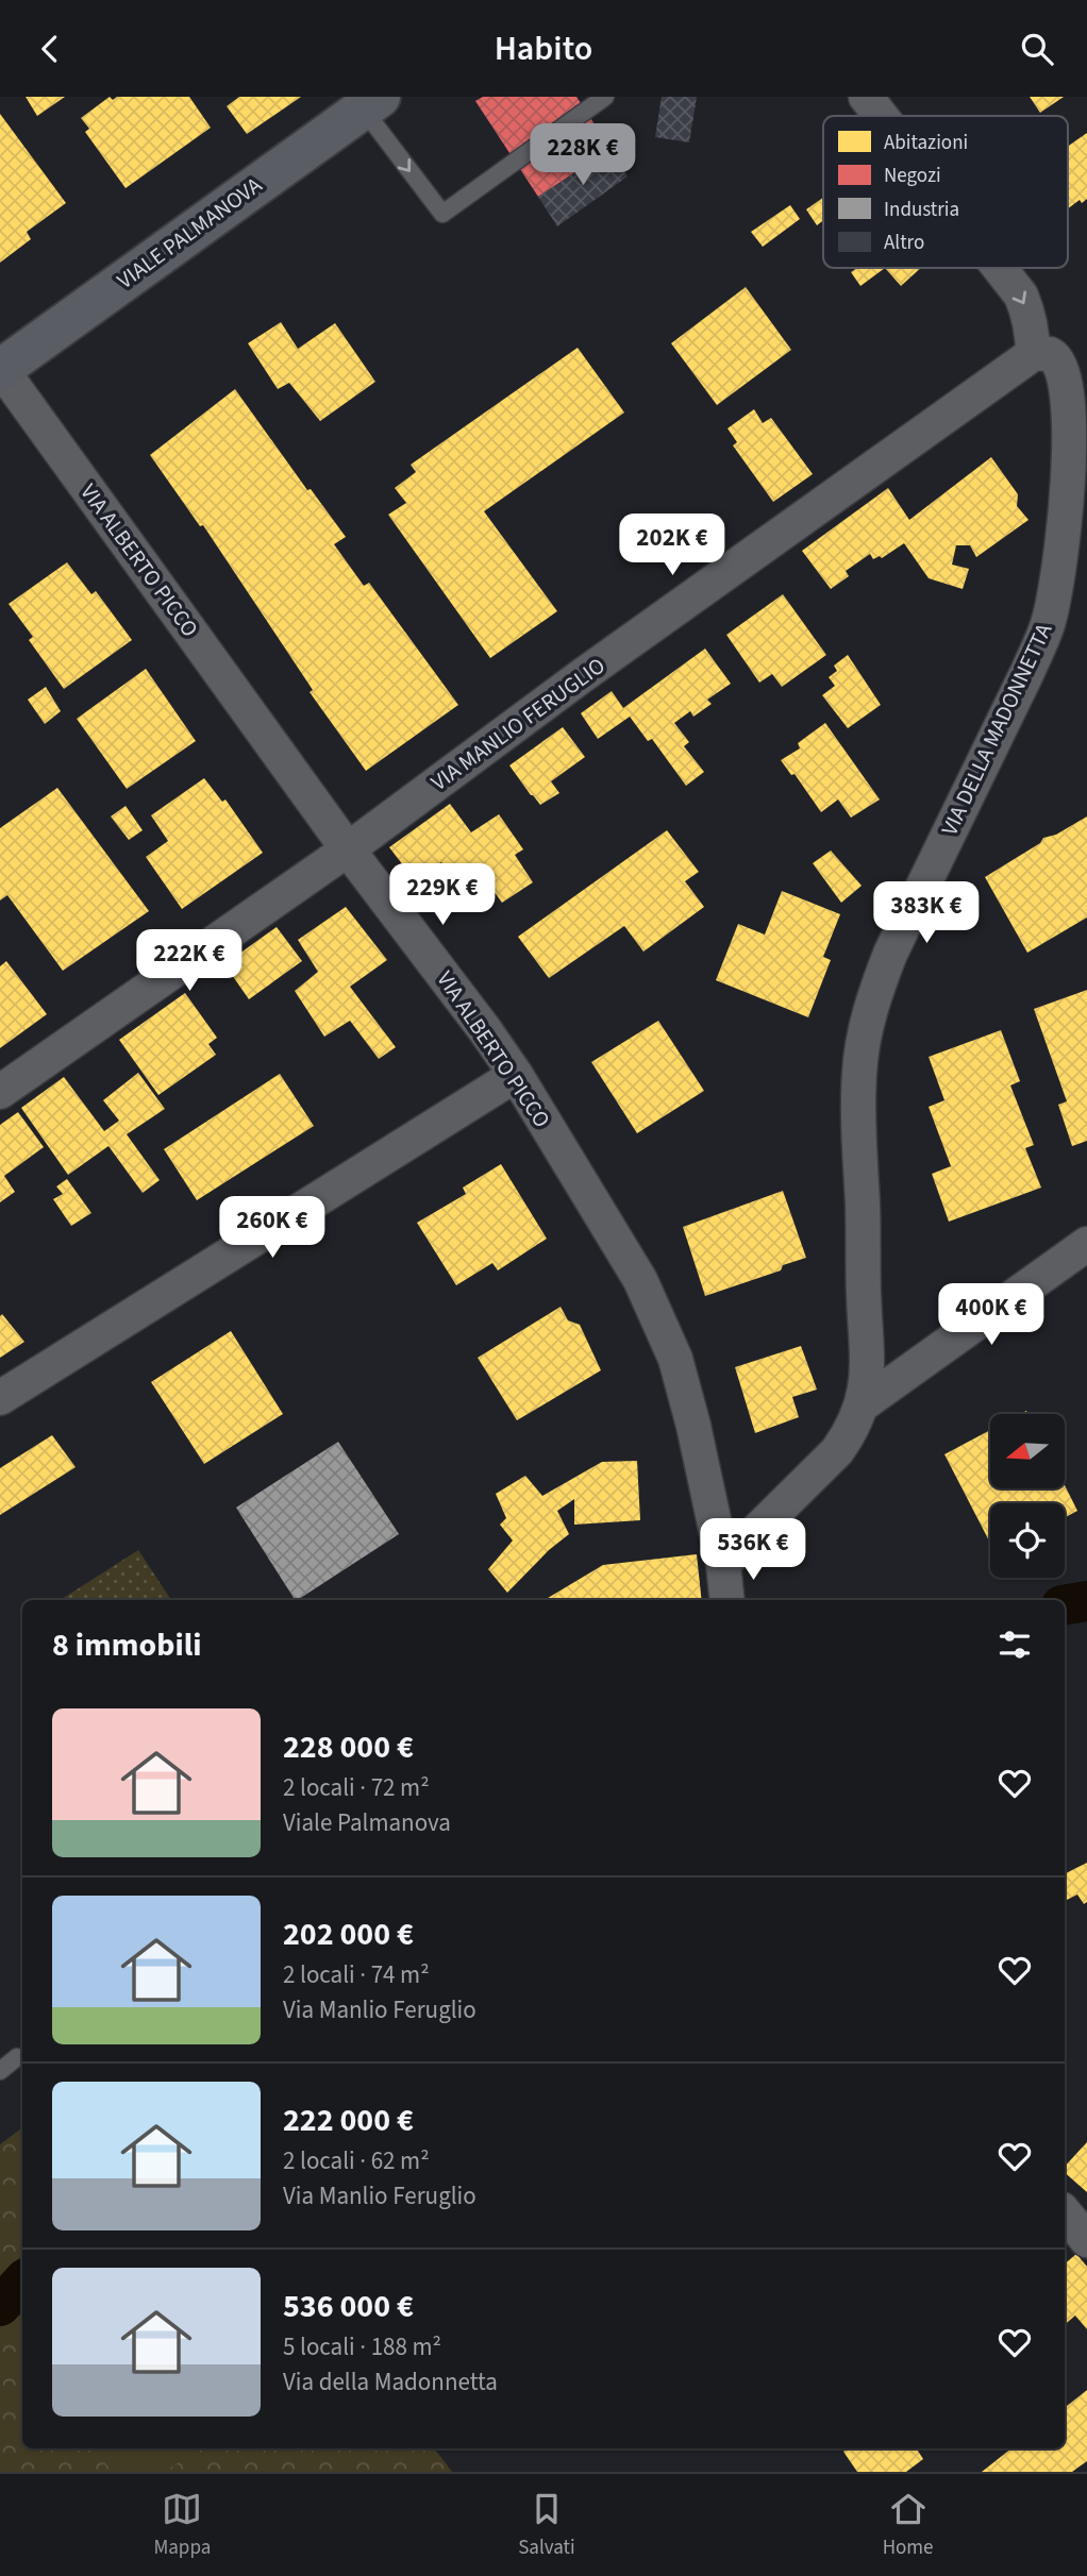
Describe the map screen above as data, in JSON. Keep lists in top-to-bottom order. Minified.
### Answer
{"streets":{"main road":["VIALE PALMANOVA"],"street":["VIA ALBERTO PICCO","VIA MANLIO FERUGLIO","VIA DELLA MADONNETTA"]},"crossings":[["VIALE PALMANOVA","VIA ALBERTO PICCO"],["VIA ALBERTO PICCO","VIA MANLIO FERUGLIO"],["VIA ALBERTO PICCO","VIA DELLA MADONNETTA"],["VIA MANLIO FERUGLIO","VIA DELLA MADONNETTA"]],"legend":["Abitazioni","Negozi","Industria","Altro"],"north":"left","page":{"header":"Habito","price":["228K €","202K €","229K €","383K €","222K €","260K €","400K €","536K €"],"heading":"8 immobili","list":[{"name":"228 000 €","note":"2 locali · 72 m² · Viale Palmanova"},{"name":"202 000 €","note":"2 locali · 74 m² · Via Manlio Feruglio"},{"name":"222 000 €","note":"2 locali · 62 m² · Via Manlio Feruglio"},{"name":"536 000 €","note":"5 locali · 188 m² · Via della Madonnetta"}],"tabs":["Mappa","Salvati","Home"]}}
